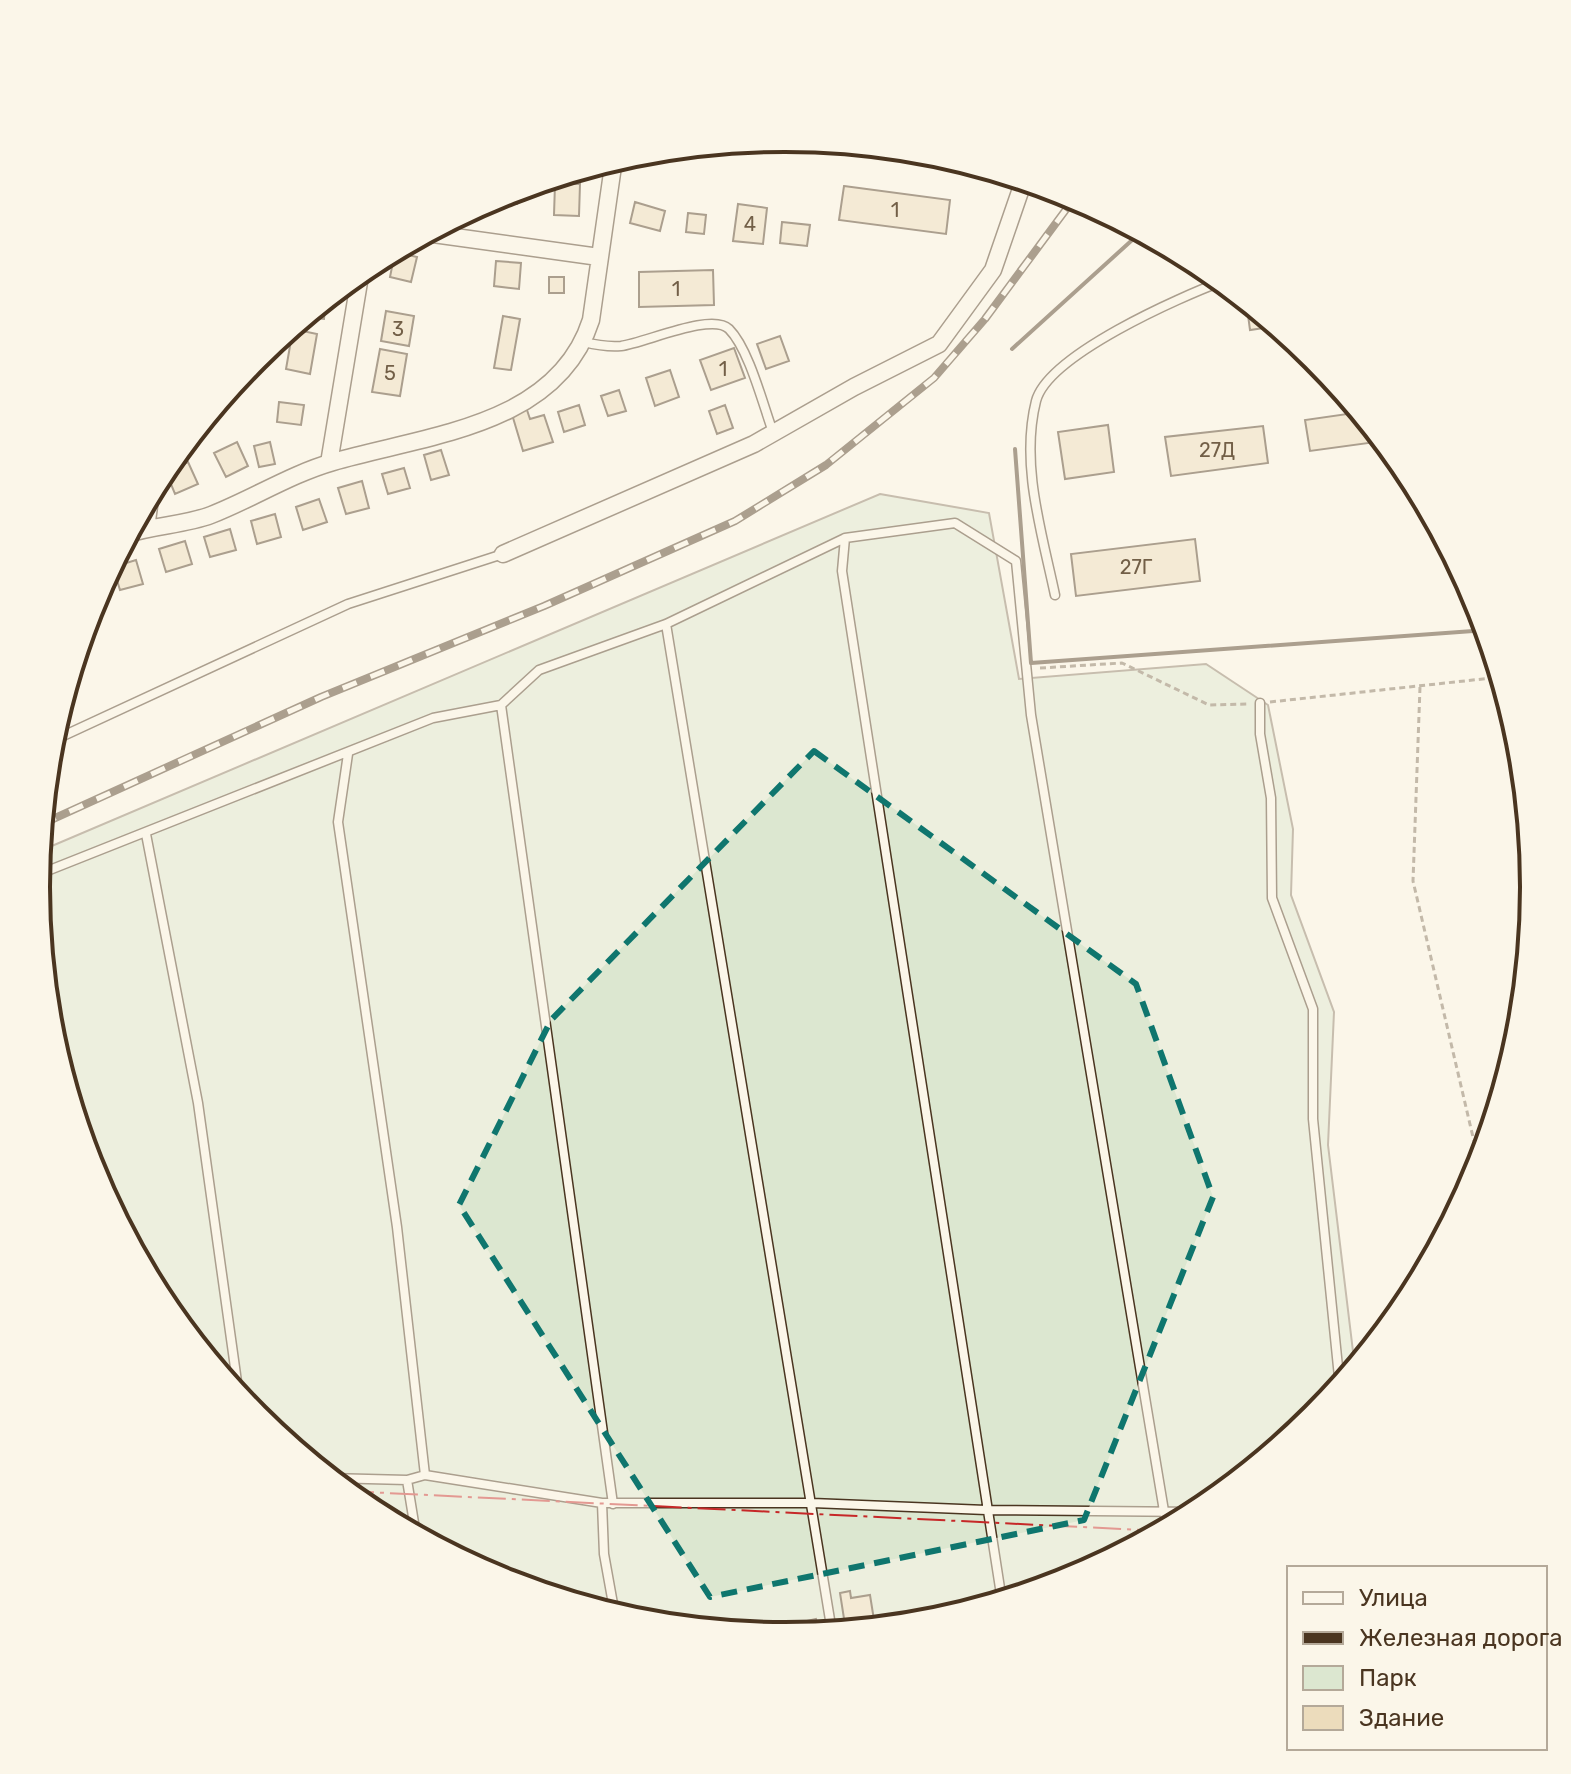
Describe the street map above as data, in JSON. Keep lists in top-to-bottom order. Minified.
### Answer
{"house_numbers":["1","4","1","3","1","5","27Д","27Г"],"legend":["Улица","Железная дорога","Парк","Здание"]}
